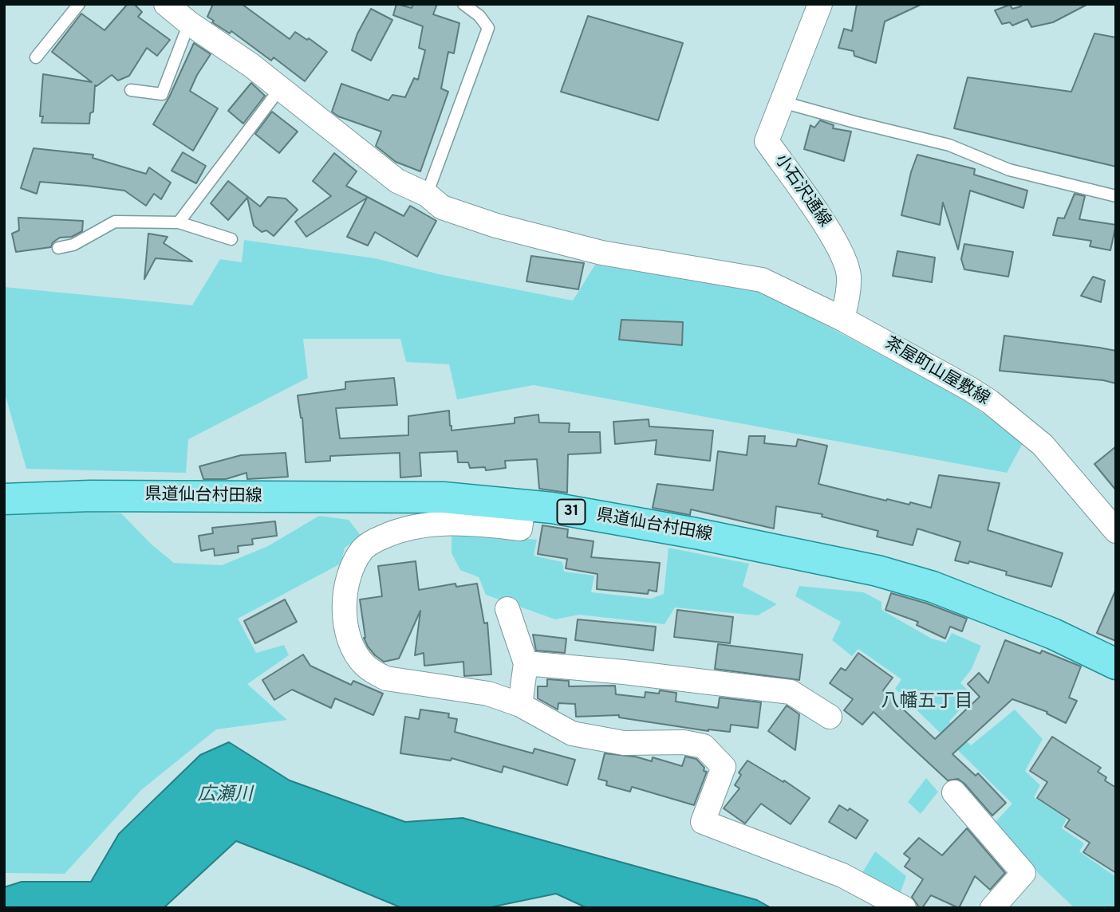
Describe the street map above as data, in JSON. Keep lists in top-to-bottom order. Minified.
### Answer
{"streets":{"main road":["県道仙台村田線","31"],"street":["小石沢通線","茶屋町山屋敷線"]},"crossings":[["小石沢通線","茶屋町山屋敷線"]],"districts":["八幡五丁目"],"water":["広瀬川"]}
